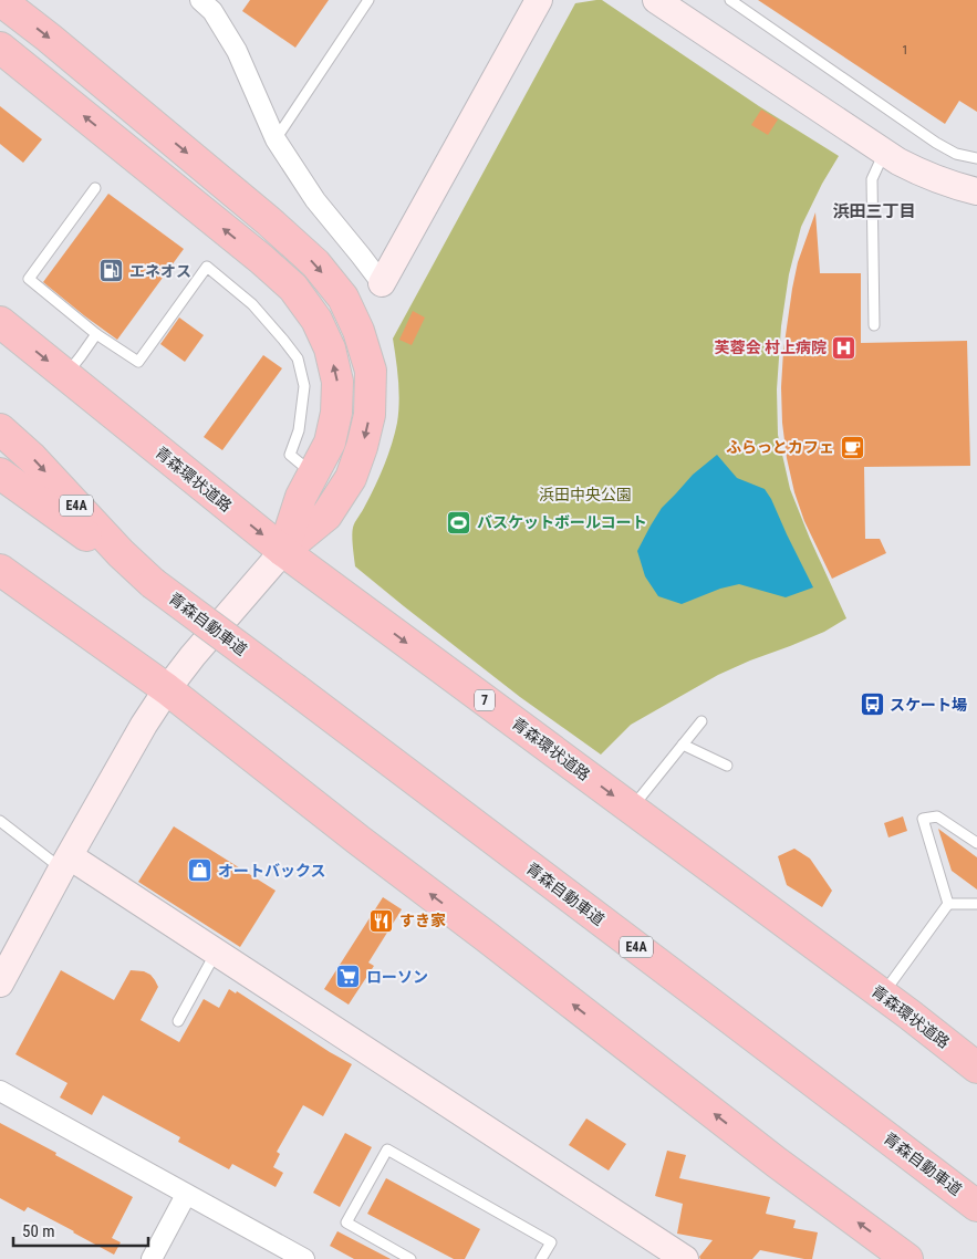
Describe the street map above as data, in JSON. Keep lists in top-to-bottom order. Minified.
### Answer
{"streets":{"highway":["青森環状道路","E4A","青森自動車道","7"]},"districts":["浜田三丁目"],"parks":["浜田中央公園"],"places":{"fuel station":["エネオス"],"hospital":["芙蓉会 村上病院"],"cafe":["ふらっとカフェ"],"sports":["バスケットボールコート"],"bus stop":["スケート場"],"shop":["オートバックス"],"restaurant":["すき家"],"supermarket":["ローソン"]},"house_numbers":["1"],"scale_bar":"50 m"}
